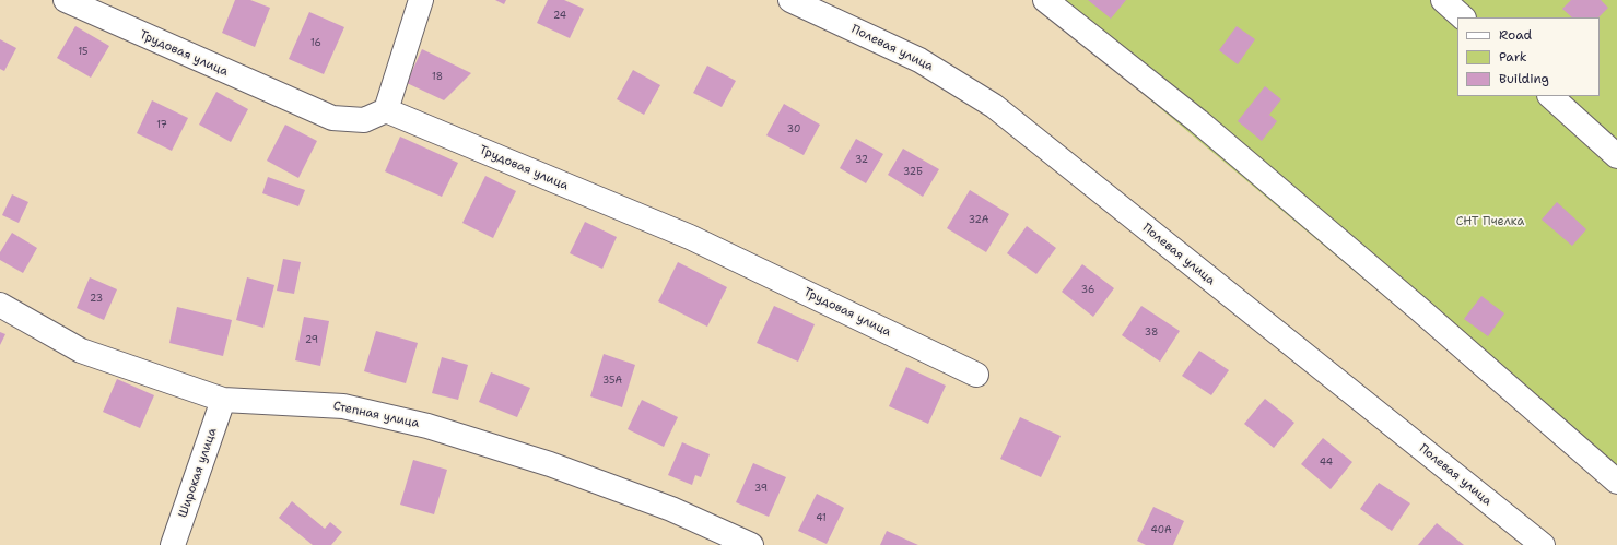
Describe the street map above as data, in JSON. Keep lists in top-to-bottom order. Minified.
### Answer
{"streets":{"street":["Полевая улица","Трудовая улица","Степная улица","Широкая улица"]},"crossings":[["Степная улица","Широкая улица"]],"parks":["СНТ Пчелка"],"house_numbers":["24","16","15","18","17","30","32","32Б","32А","36","23","38","29","35А","44","39","41","40А"],"legend":["Road","Park","Building"]}
